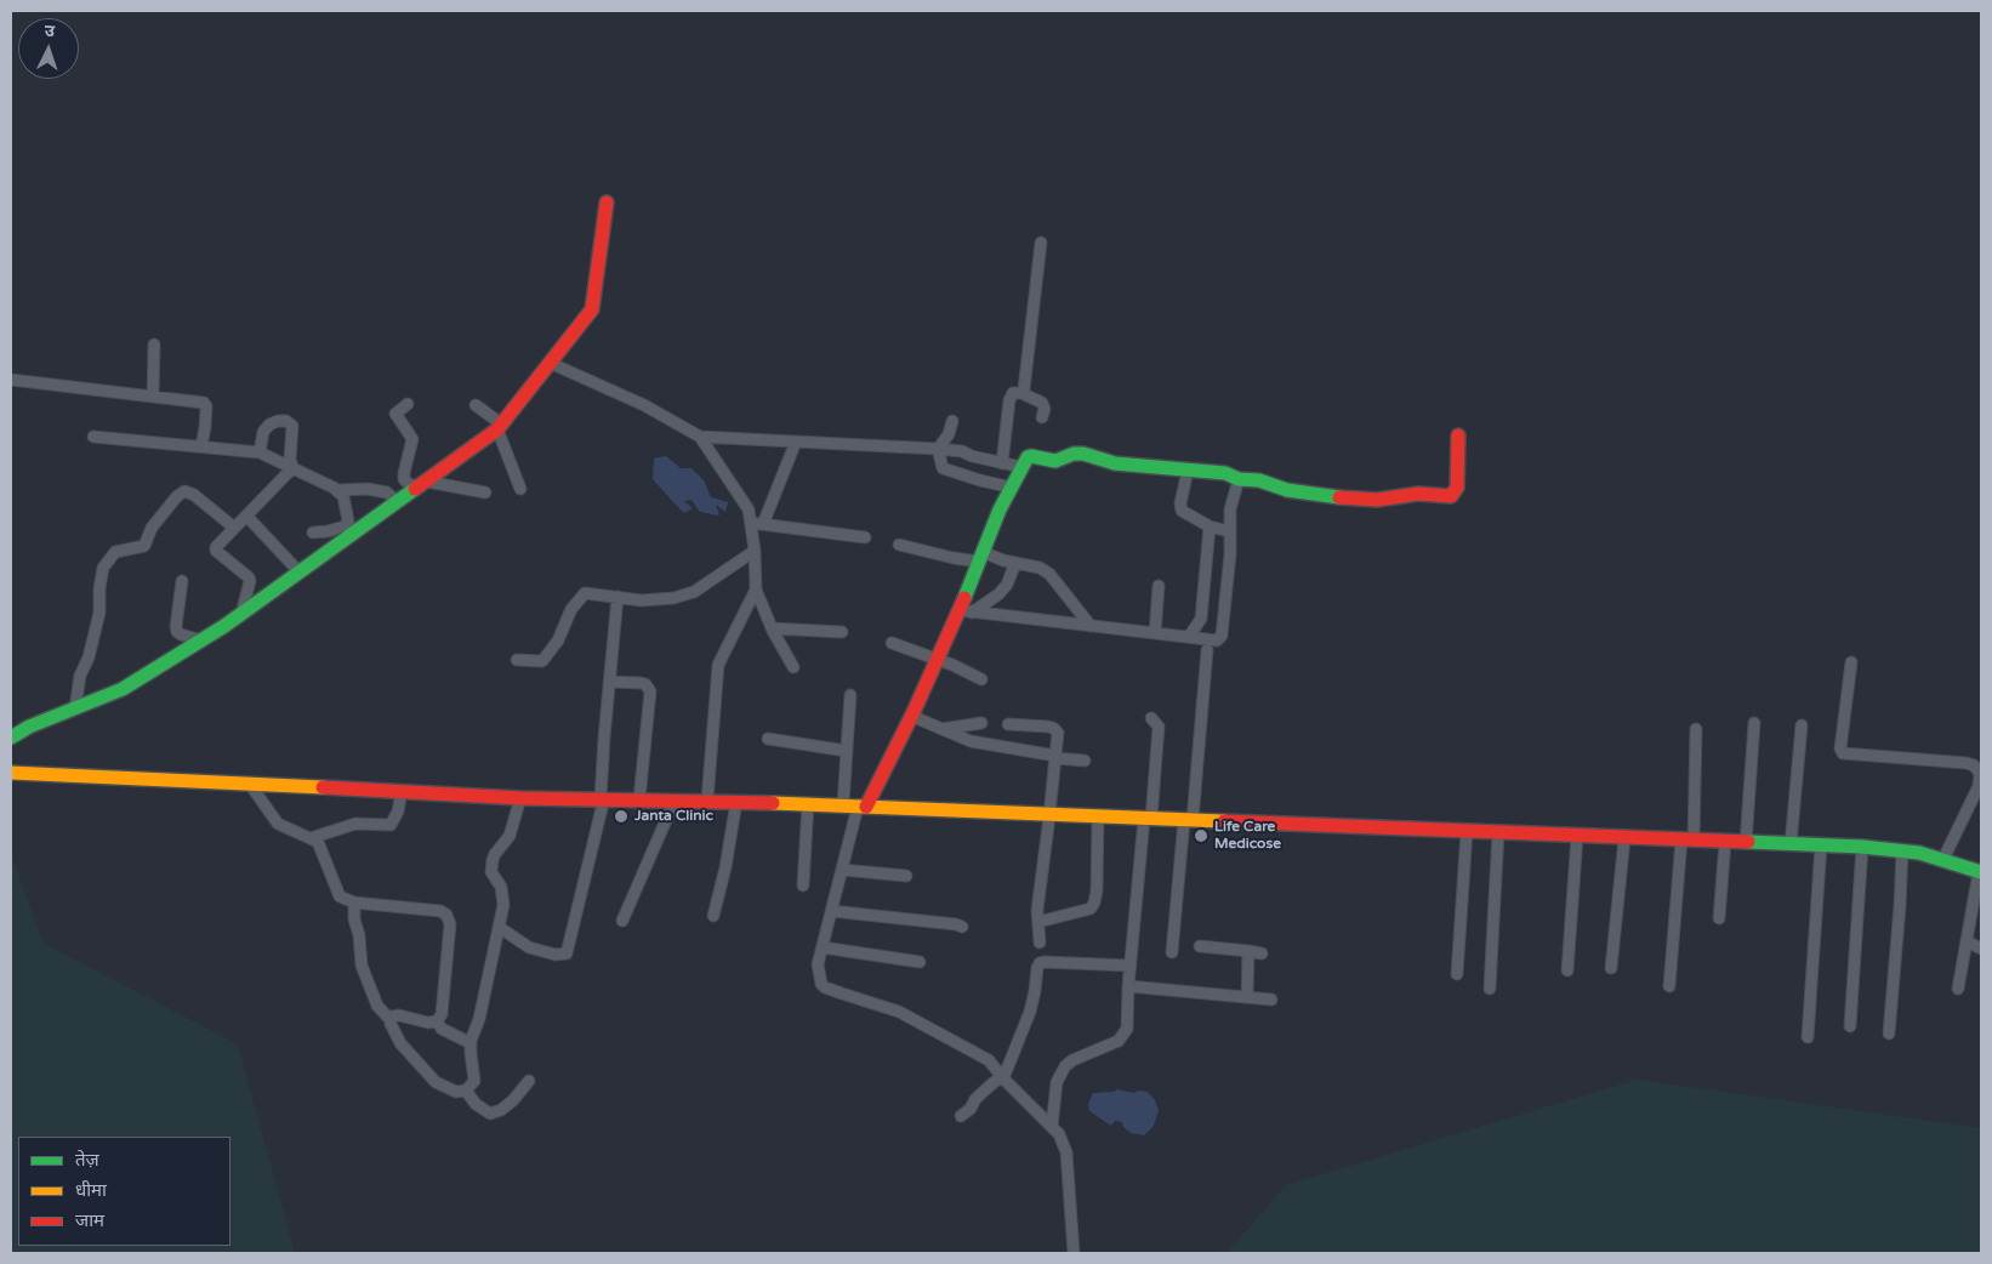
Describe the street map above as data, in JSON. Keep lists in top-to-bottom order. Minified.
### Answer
{"places":["Janta Clinic","Life Care Medicose"],"legend":["तेज़","धीमा","जाम"],"north":"top"}
